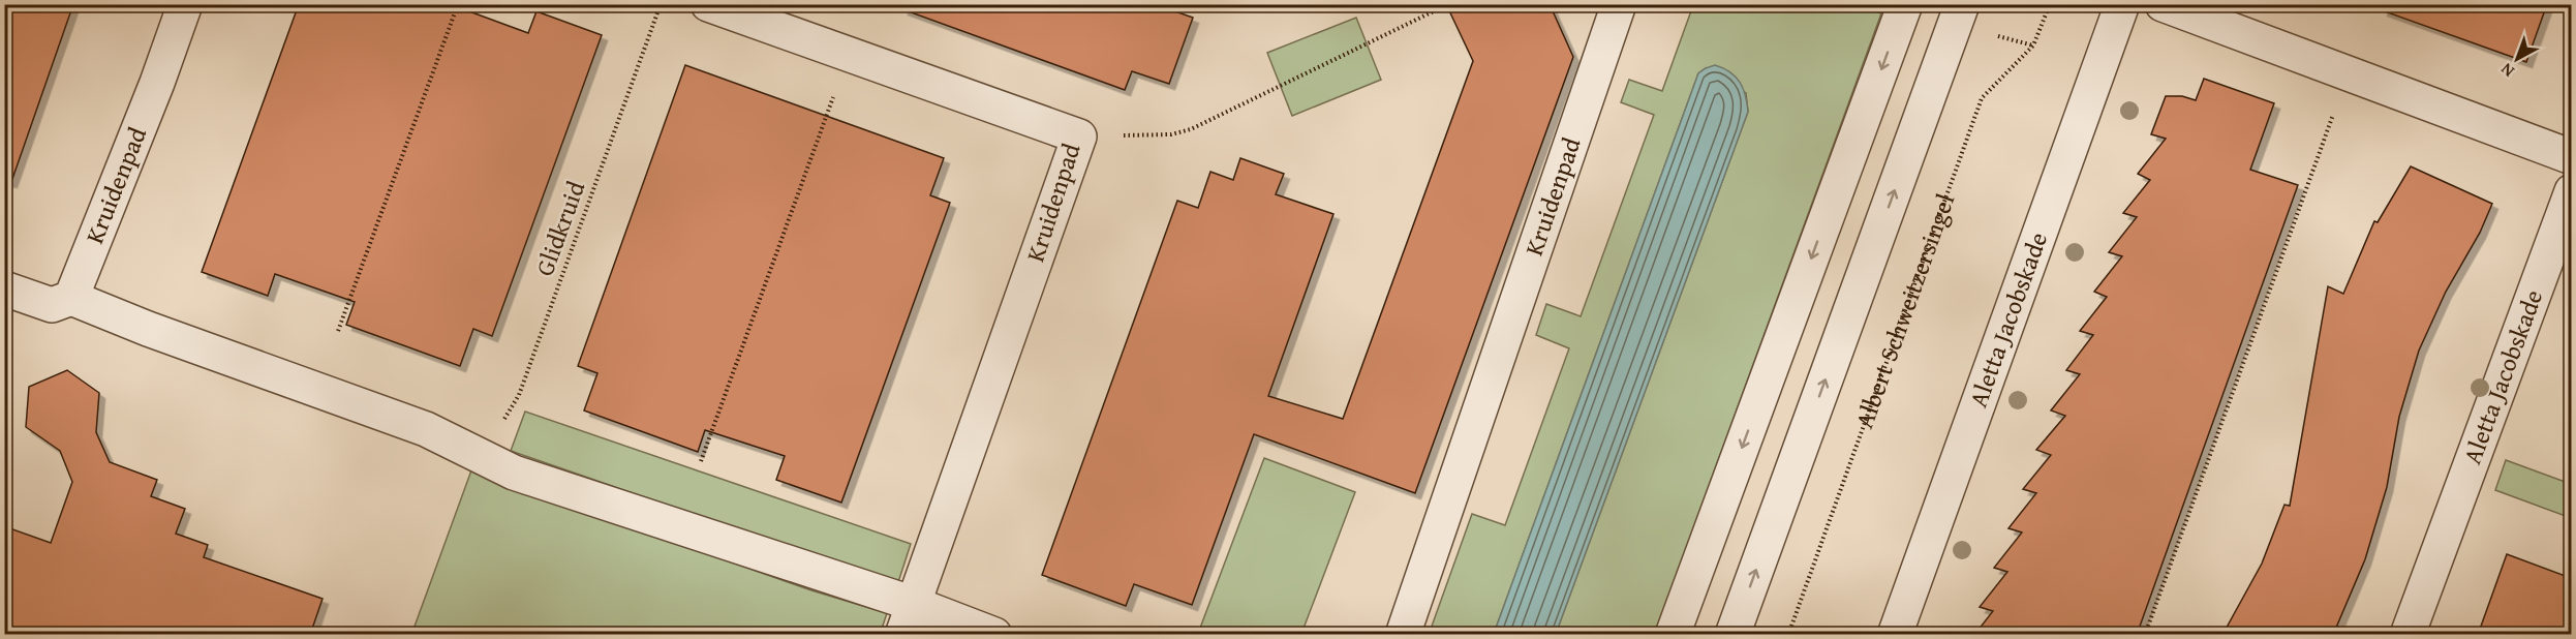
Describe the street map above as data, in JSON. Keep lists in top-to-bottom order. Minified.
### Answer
{"streets":{"street":["Kruidenpad","Albert Schweitzersingel","Aletta Jacobskade"],"path":["Glidkruid"]},"north":"bottom left"}
